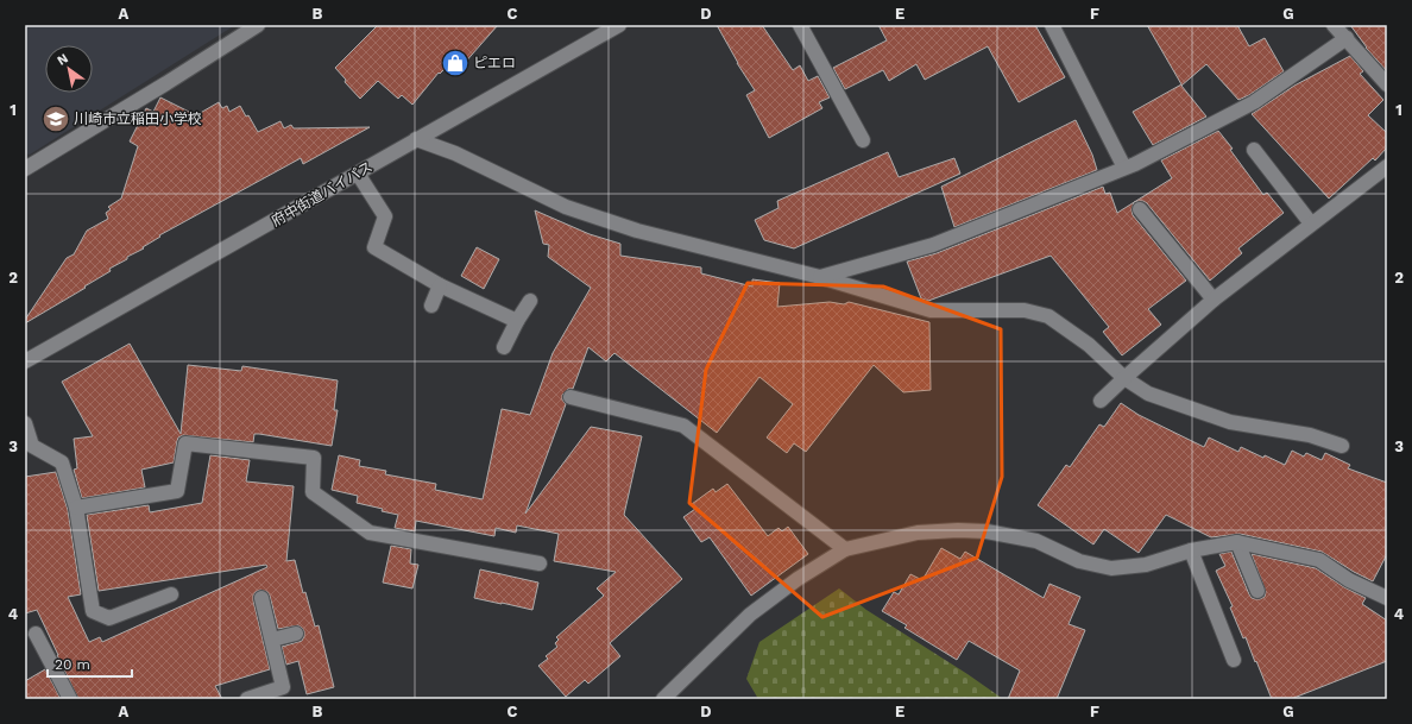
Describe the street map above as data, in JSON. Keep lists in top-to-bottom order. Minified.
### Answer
{"streets":{"street":["府中街道バイパス"]},"places":{"shop":["ピエロ"],"school or university":["川崎市立稲田小学校"]},"scale_bar":"20 m","north":"top left","grid":{"columns":["A","B","C","D","E","F","G"],"rows":["1","2","3","4"]}}
